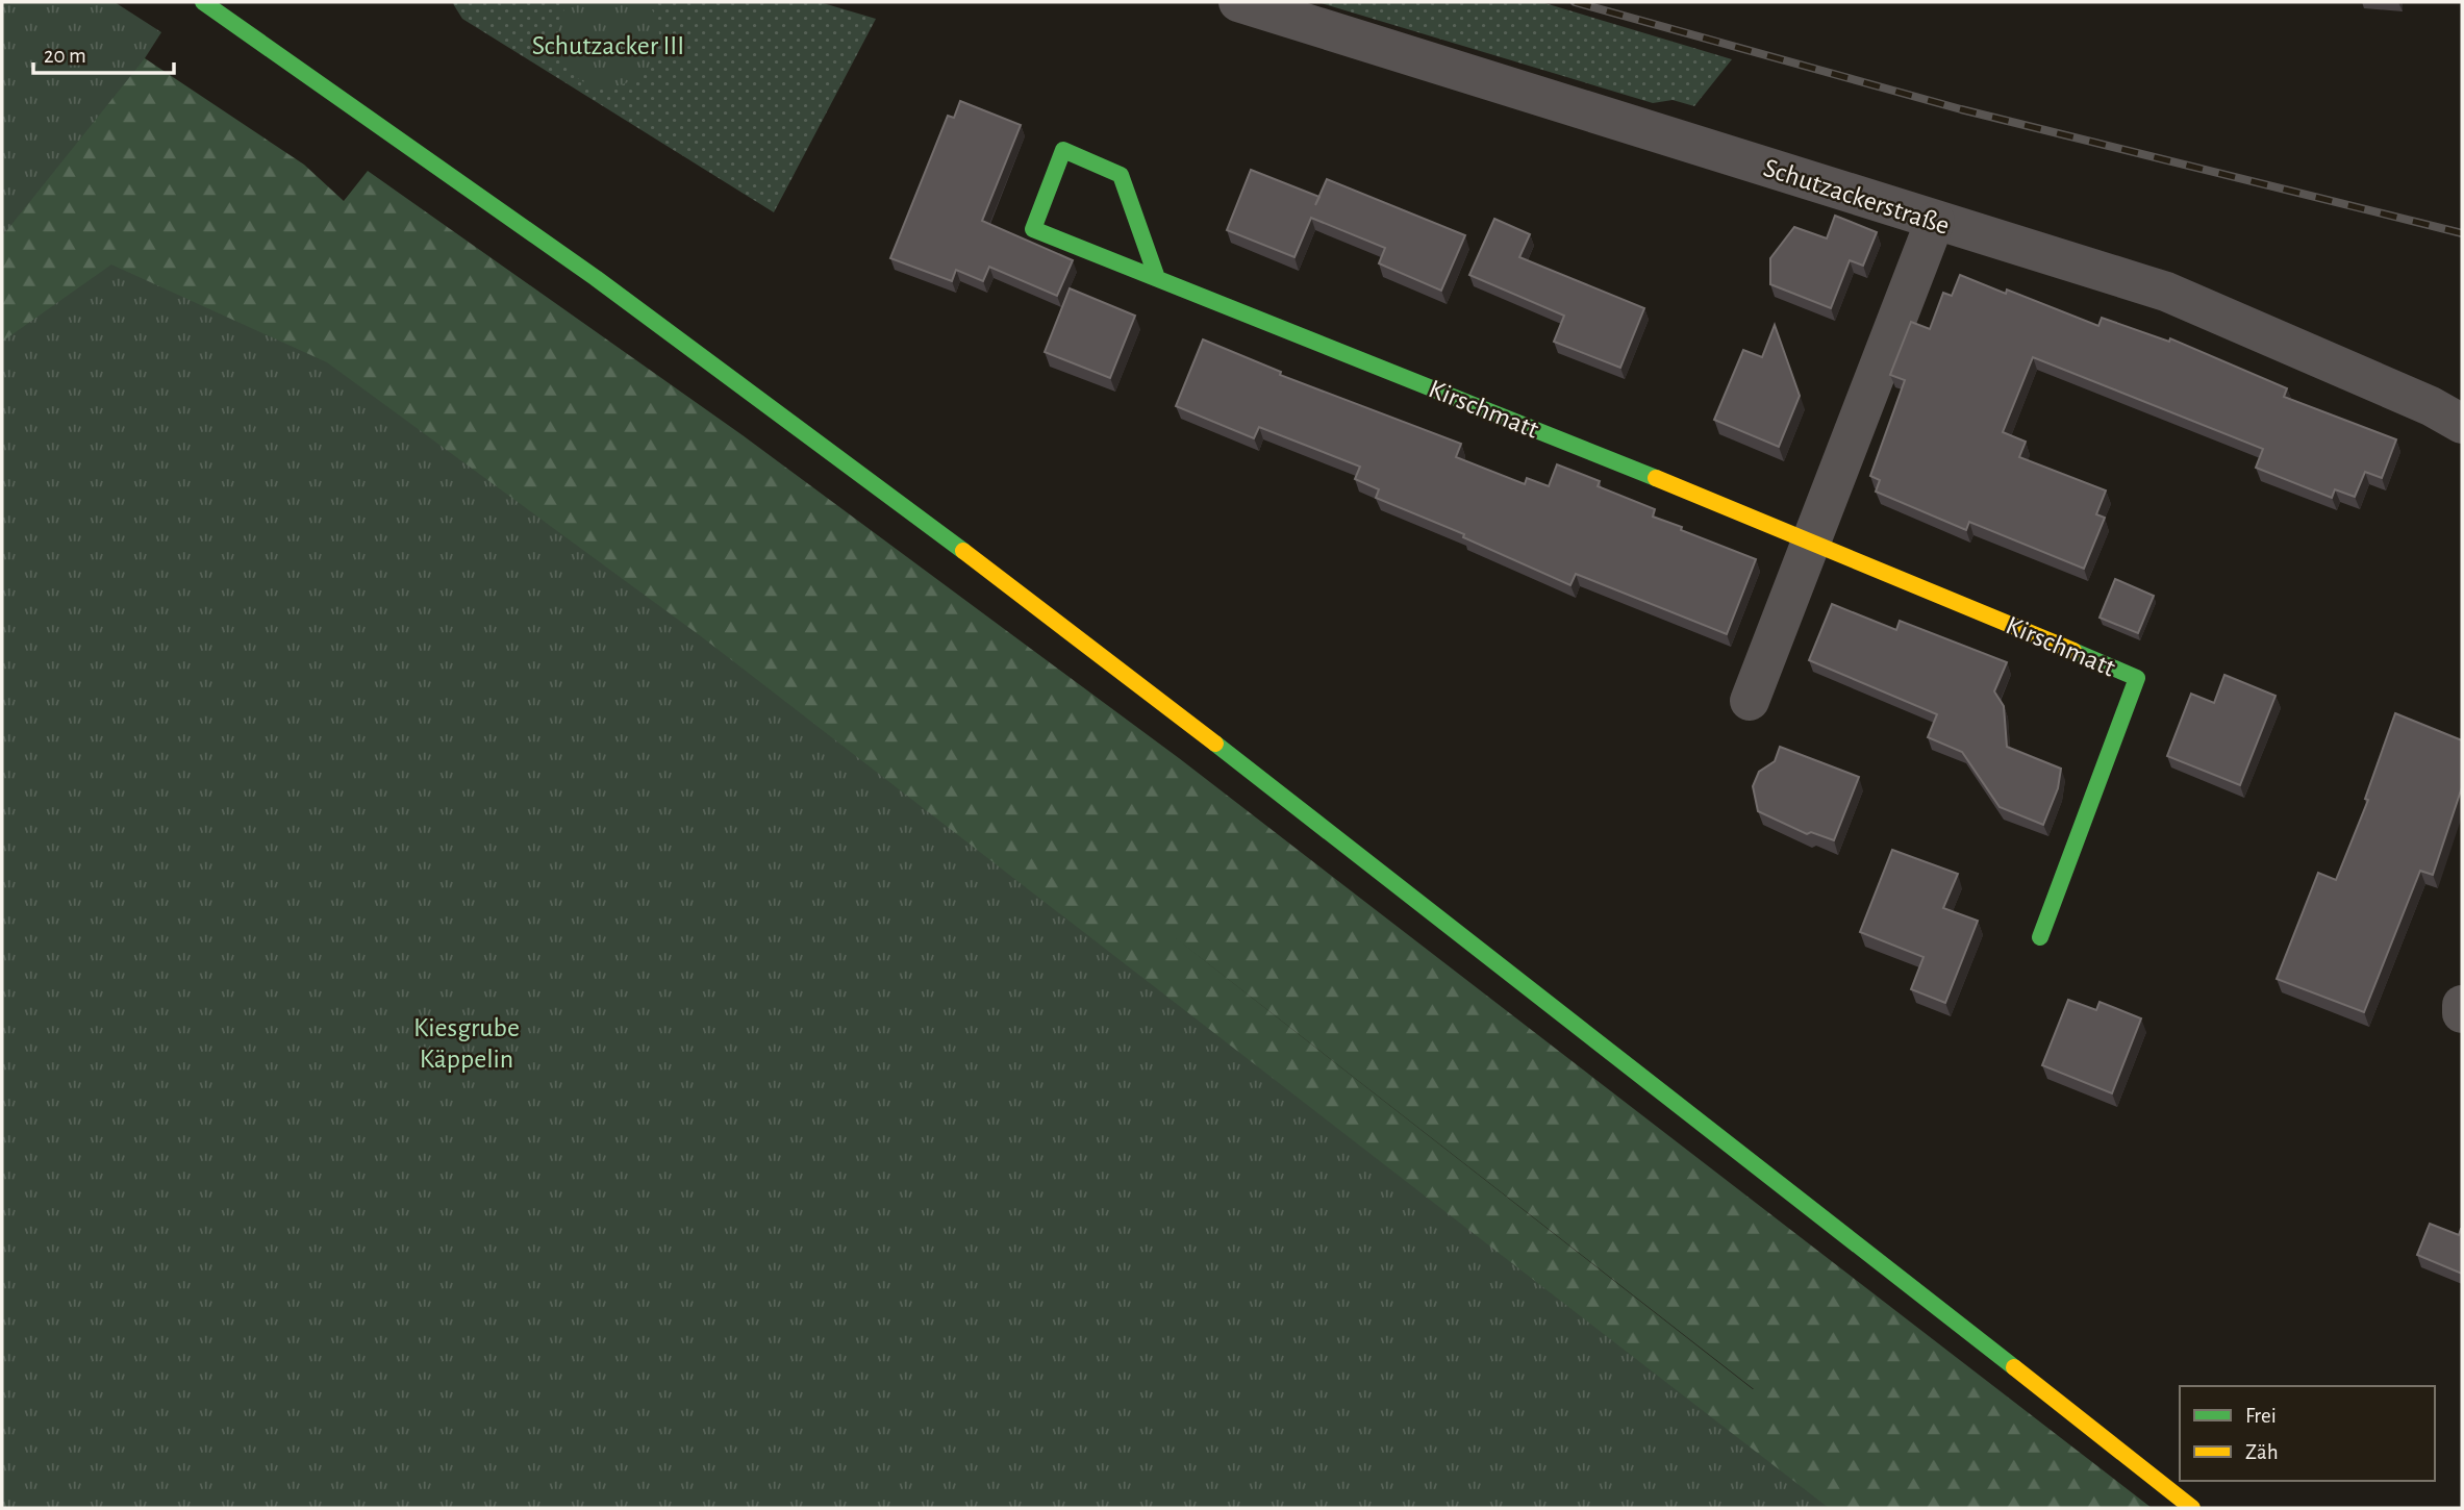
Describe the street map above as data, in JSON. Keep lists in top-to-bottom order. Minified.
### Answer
{"streets":{"main road":["Kirschmatt"],"street":["Schutzackerstraße"]},"parks":["Schutzacker III","Kiesgrube Käppelin"],"legend":["Frei","Zäh"],"scale_bar":"20 m"}
